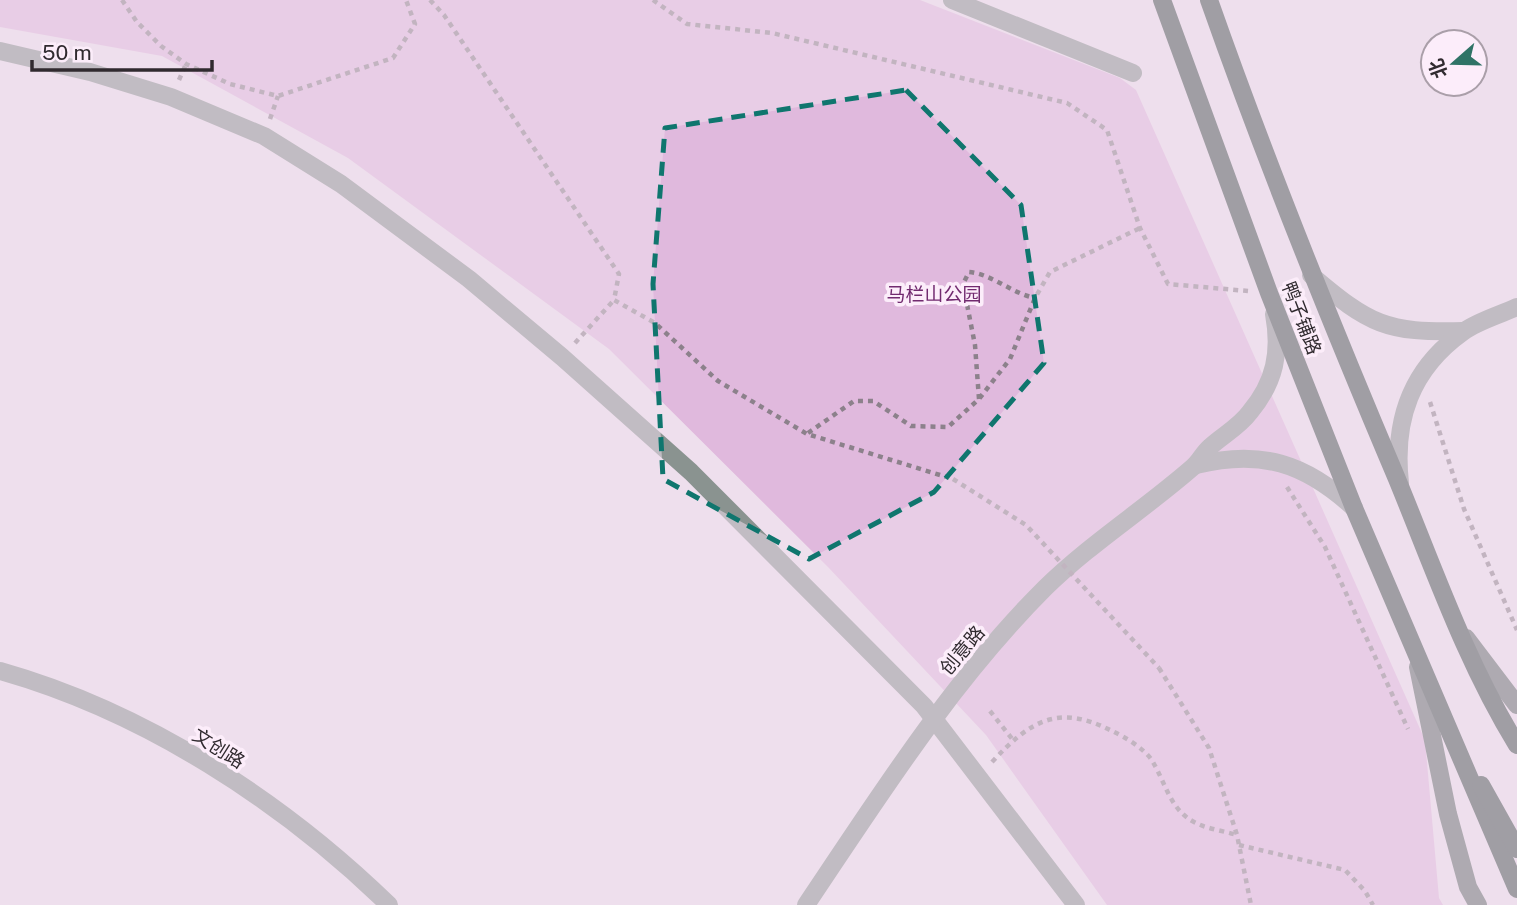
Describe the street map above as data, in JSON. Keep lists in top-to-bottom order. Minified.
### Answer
{"streets":{"main road":["鸭子铺路"],"street":["创意路","文创路"]},"crossings":[["鸭子铺路","创意路"]],"parks":["马栏山公园"],"scale_bar":"50 m","north":"left"}
